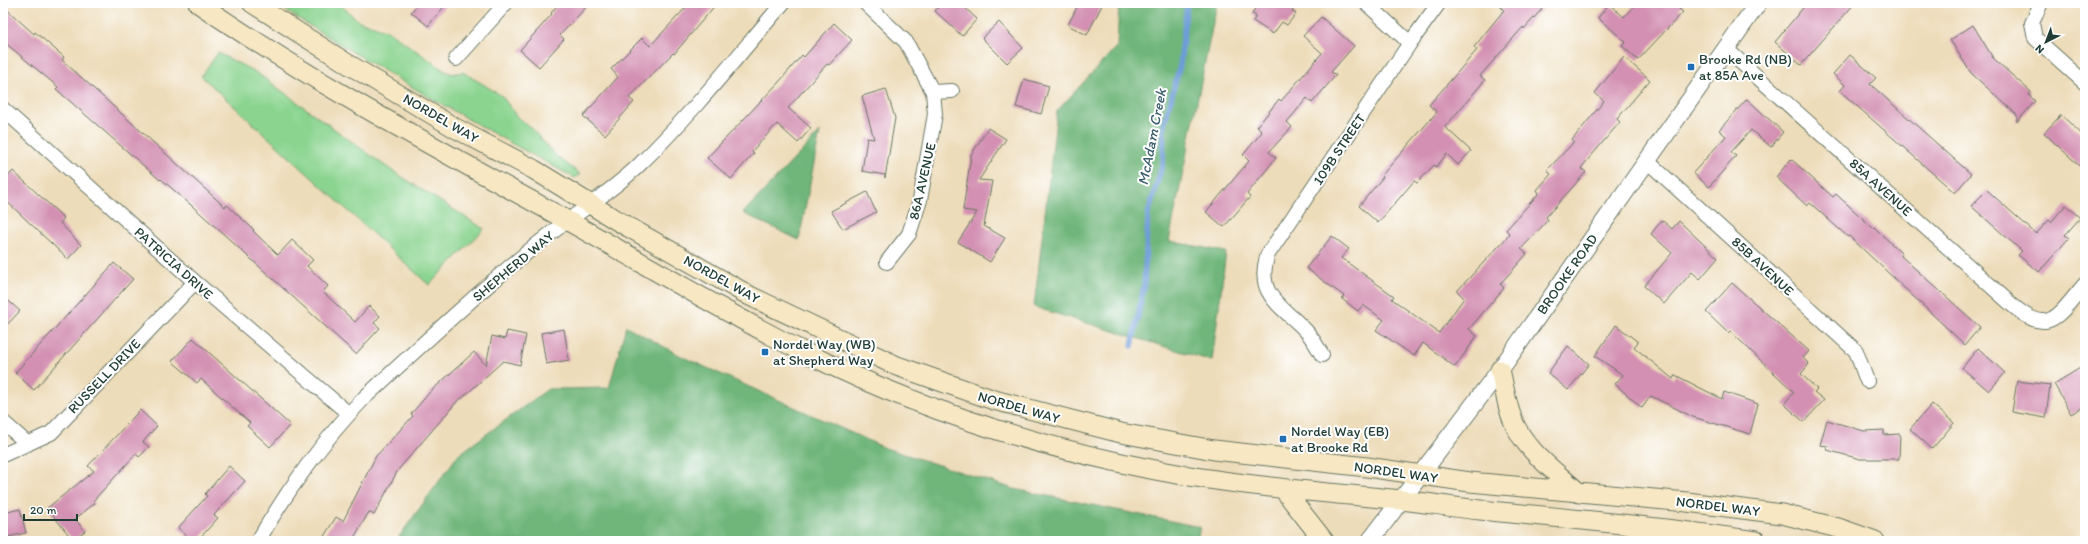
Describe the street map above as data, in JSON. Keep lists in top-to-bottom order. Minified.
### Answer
{"streets":{"main road":["NORDEL WAY"],"street":["109B STREET","86A AVENUE","85A AVENUE","PATRICIA DRIVE","SHEPHERD WAY","85B AVENUE","BROOKE ROAD","RUSSELL DRIVE"]},"crossings":[["NORDEL WAY","SHEPHERD WAY"],["NORDEL WAY","BROOKE ROAD"],["85A AVENUE","BROOKE ROAD"],["PATRICIA DRIVE","SHEPHERD WAY"],["PATRICIA DRIVE","RUSSELL DRIVE"],["85B AVENUE","BROOKE ROAD"]],"water":["McAdam Creek"],"places":{"transit":["Brooke Rd (NB) at 85A Ave","Nordel Way (WB) at Shepherd Way","Nordel Way (EB) at Brooke Rd"]},"scale_bar":"20 m","north":"bottom left"}
